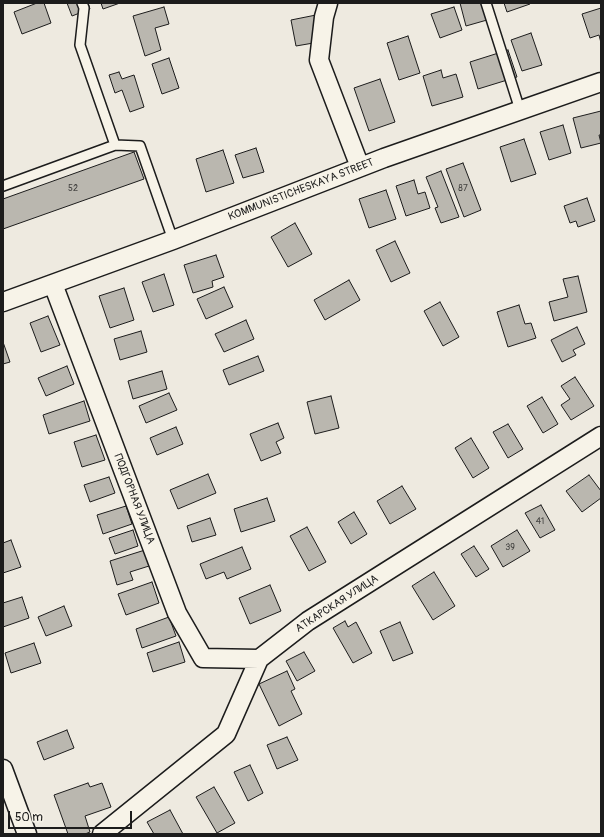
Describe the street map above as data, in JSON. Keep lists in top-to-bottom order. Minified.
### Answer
{"streets":{"street":["KOMMUNISTICHESKAYA STREET","ПОДГОРНАЯ УЛИЦА","АТКАРСКАЯ УЛИЦА"]},"crossings":[["KOMMUNISTICHESKAYA STREET","ПОДГОРНАЯ УЛИЦА"],["ПОДГОРНАЯ УЛИЦА","АТКАРСКАЯ УЛИЦА"]],"house_numbers":["52","87","41","39"],"scale_bar":"50 m"}
